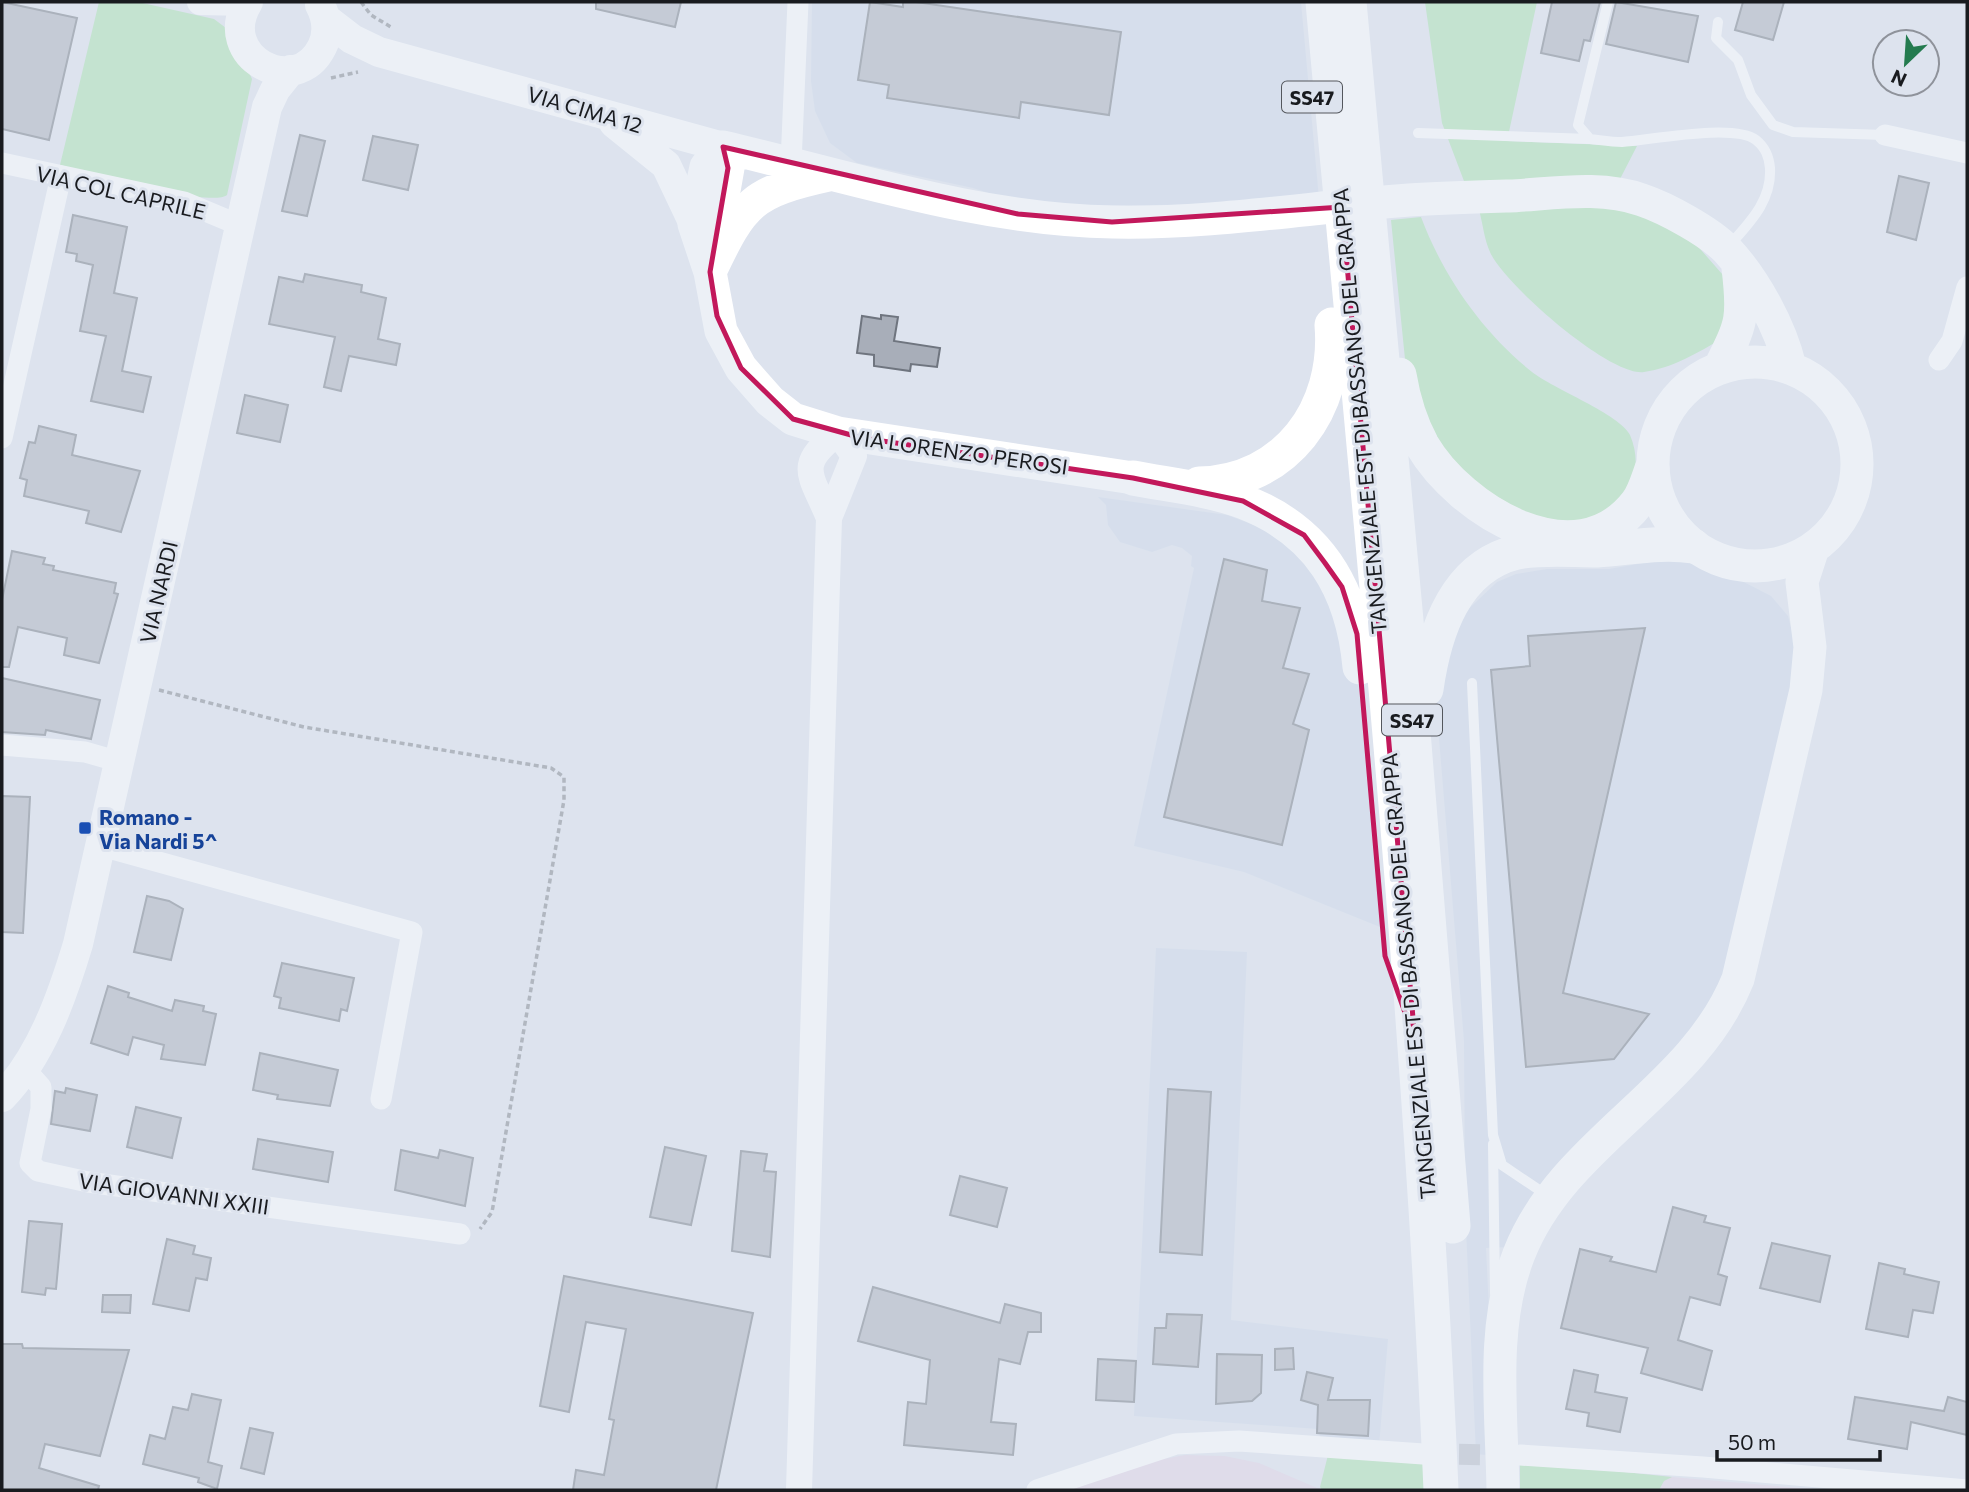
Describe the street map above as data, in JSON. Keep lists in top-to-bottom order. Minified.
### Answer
{"streets":{"highway":["SS47","TANGENZIALE EST DI BASSANO DEL GRAPPA"],"main road":["VIA CIMA 12","VIA LORENZO PEROSI","VIA NARDI"],"street":["VIA COL CAPRILE","VIA GIOVANNI XXIII"]},"crossings":[["SS47","VIA CIMA 12"],["SS47","VIA LORENZO PEROSI"],["VIA COL CAPRILE","VIA NARDI"],["VIA NARDI","VIA GIOVANNI XXIII"]],"places":{"transit":["Romano - Via Nardi 5^"]},"scale_bar":"50 m","north":"bottom left"}
